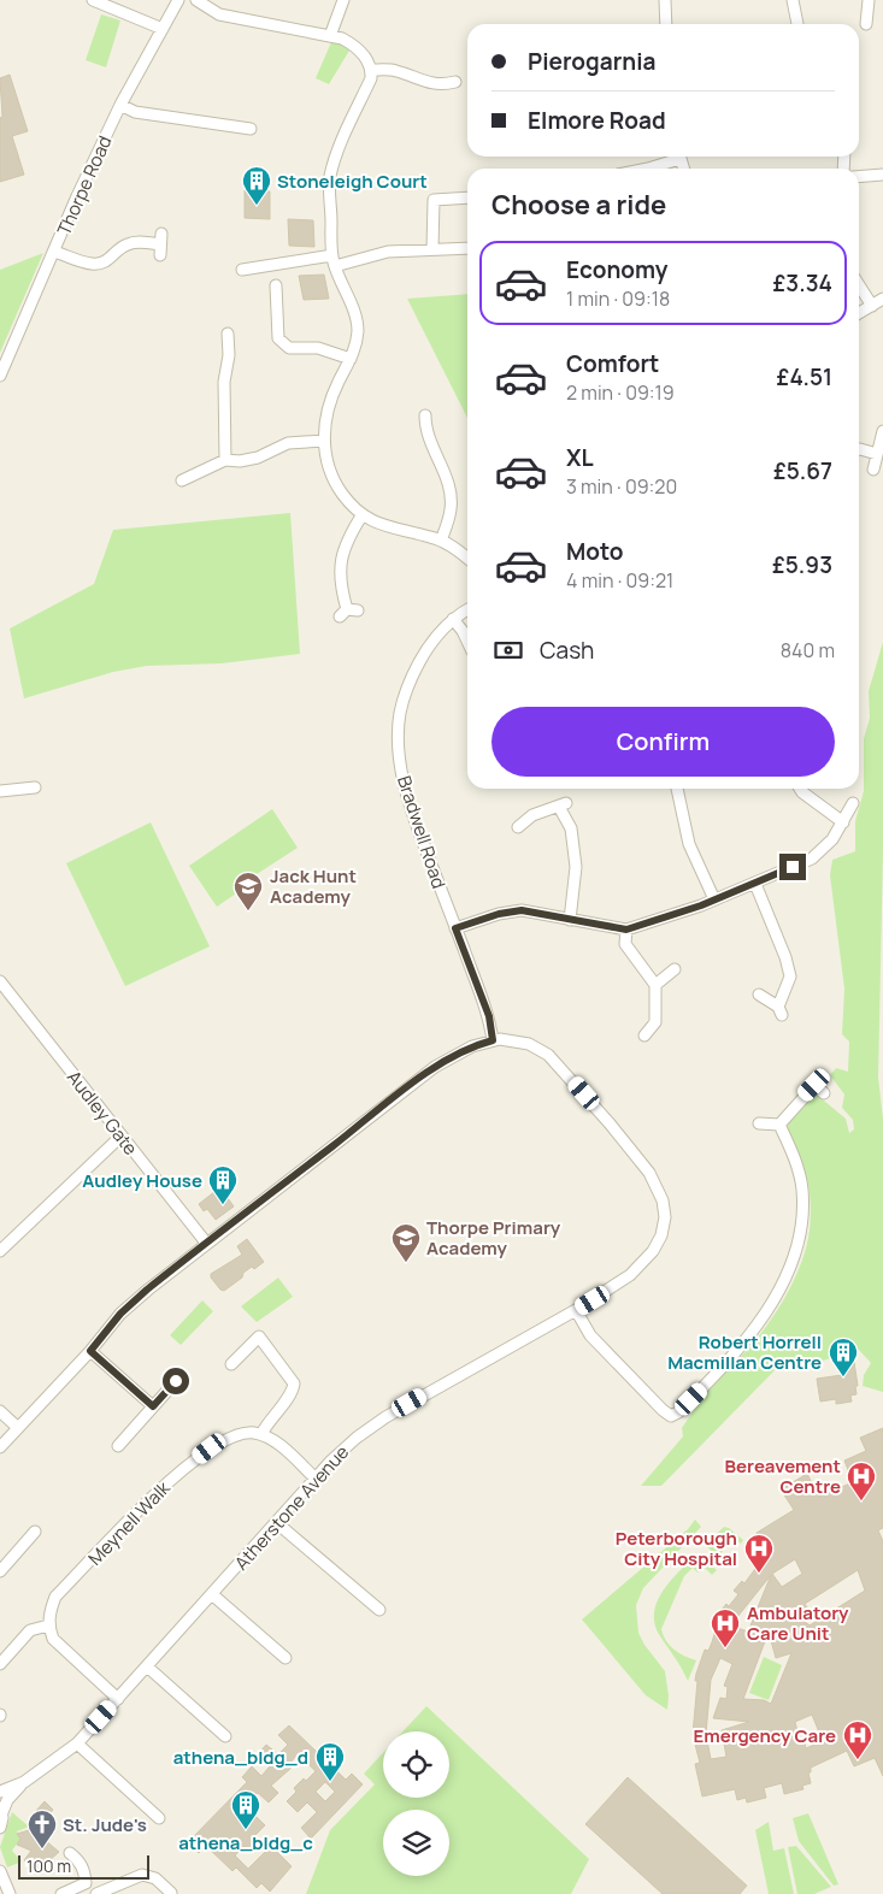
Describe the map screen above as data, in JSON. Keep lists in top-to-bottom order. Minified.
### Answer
{"streets":{"street":["Thorpe Road","Bradwell Road","Audley Gate","Atherstone Avenue","Meynell Walk"]},"crossings":[["Bradwell Road","Atherstone Avenue"]],"places":{"building":["Stoneleigh Court","Audley House","Robert Horrell Macmillan Centre","athena_bldg_d","athena_bldg_c"],"school or university":["Jack Hunt Academy","Thorpe Primary Academy"],"hospital":["Bereavement Centre","Peterborough City Hospital","Ambulatory Care Unit","Emergency Care"],"church":["St. Jude's"]},"scale_bar":"100 m","page":{"banner":["Pierogarnia","Elmore Road"],"heading":"Choose a ride","list":[{"name":"Economy","note":"1 min · 09:18","value":"£3.34"},{"name":"Comfort","note":"2 min · 09:19","value":"£4.51"},{"name":"XL","note":"3 min · 09:20","value":"£5.67"},{"name":"Moto","note":"4 min · 09:21","value":"£5.93"}],"pay":["Cash","840 m"],"buttons":"Confirm","scale":"100 m"}}
